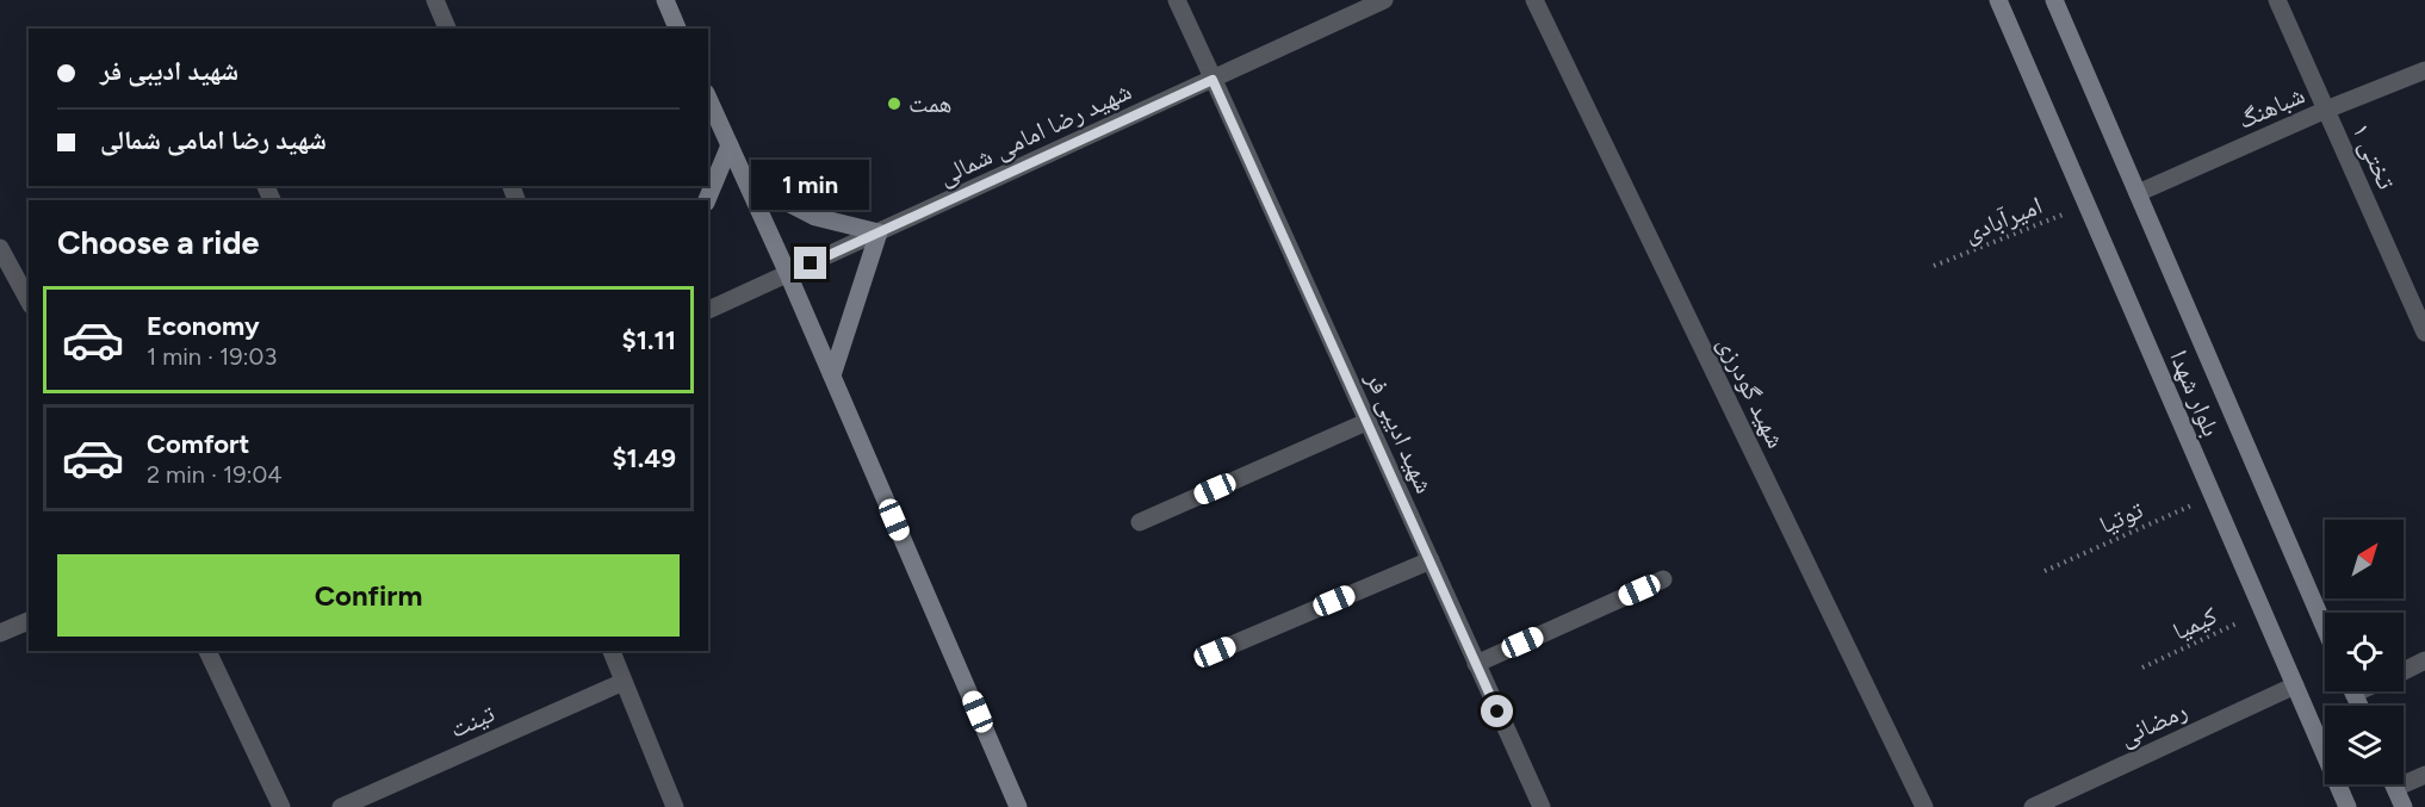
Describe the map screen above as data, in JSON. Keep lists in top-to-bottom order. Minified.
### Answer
{"streets":{"main road":["بلوار شهدا"],"street":["شباهنگ","شهید رضا امامی شمالی","تختی ١","شهید گودرزی","شهید ادیبی فر","تینت","رمضانی"],"path":["امیرآبادی","توتیا","کیمیا"]},"crossings":[["شباهنگ","تختی ١"],["شباهنگ","بلوار شهدا"],["شهید رضا امامی شمالی","شهید ادیبی فر"],["امیرآبادی","بلوار شهدا"],["بلوار شهدا","توتیا"],["بلوار شهدا","کیمیا"],["بلوار شهدا","رمضانی"]],"places":["همت"],"north":"top right","page":{"banner":["شهید ادیبی فر","شهید رضا امامی شمالی"],"bubble":"1 min","heading":"Choose a ride","list":[{"name":"Economy","note":"1 min · 19:03","value":"$1.11"},{"name":"Comfort","note":"2 min · 19:04","value":"$1.49"}],"buttons":"Confirm"}}
